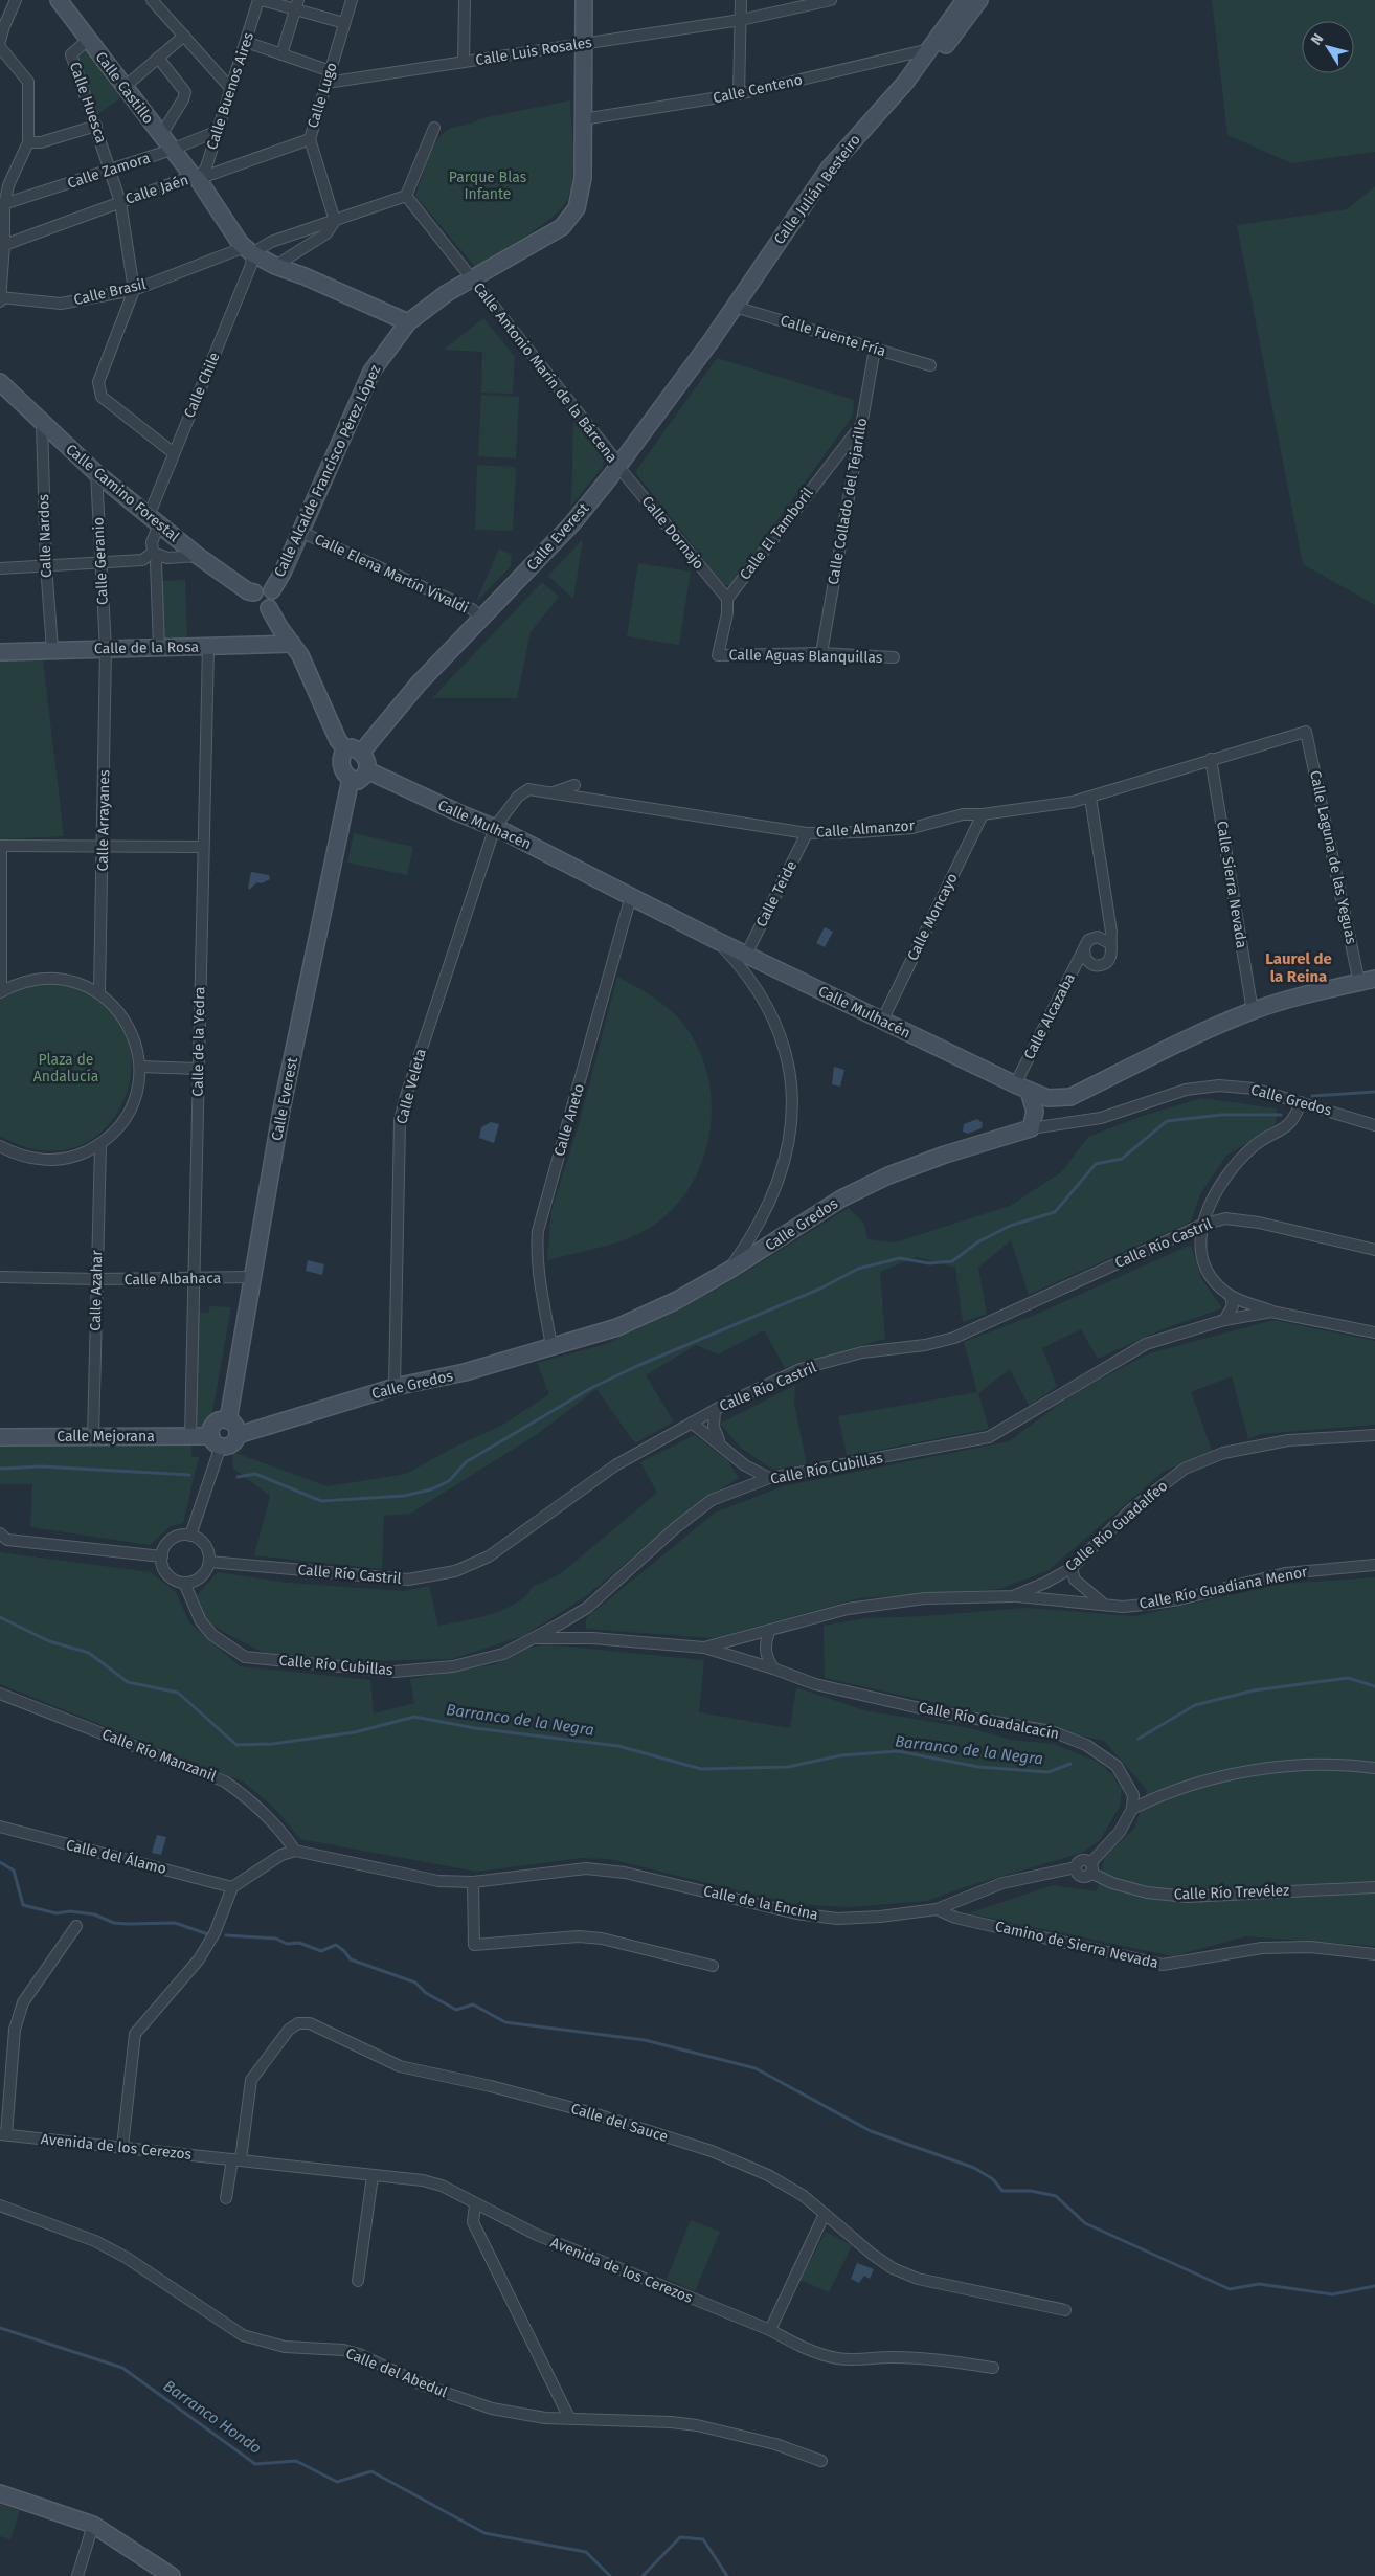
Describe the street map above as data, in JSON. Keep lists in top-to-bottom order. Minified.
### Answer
{"streets":{"street":["Calle Luis Rosales","Calle Castillo","Calle Centeno","Calle Buenos Aires","Calle Lugo","Calle Huesca","Calle Zamora","Calle Jaén","Calle Julián Besteiro","Calle Brasil","Calle Fuente Fría","Calle Antonio Marín de la Bárcena","Calle Chile","Calle Alcalde Francisco Pérez López","Calle Camino Forestal","Calle Collado del Tejarillo","Calle Dornajo","Calle El Tamboril","Calle Nardos","Calle Everest","Calle Geranio","Calle Elena Martín Vivaldi","Calle de la Rosa","Calle Aguas Blanquillas","Calle Arrayanes","Calle Mulhacén","Calle Almanzor","Calle Laguna de las Yeguas","Calle Sierra Nevada","Calle Teide","Calle Moncayo","Calle Alcazaba","Calle de la Yedra","Calle Veleta","Calle Gredos","Calle Aneto","Calle Río Castril","Calle Albahaca","Calle Azahar","Calle Mejorana","Calle Río Cubillas","Calle Río Guadalfeo","Calle Río Guadiana Menor","Calle Río Guadalcacín","Calle Río Manzanil","Calle del Álamo","Calle Río Trevélez","Calle de la Encina","Camino de Sierra Nevada","Calle del Sauce","Avenida de los Cerezos","Calle del Abedul"]},"crossings":[["Calle Luis Rosales","Calle Lugo"],["Calle Luis Rosales","Calle Alcalde Francisco Pérez López"],["Calle Castillo","Calle Buenos Aires"],["Calle Castillo","Calle Huesca"],["Calle Castillo","Calle Zamora"],["Calle Castillo","Calle Jaén"],["Calle Castillo","Calle Brasil"],["Calle Castillo","Calle Chile"],["Calle Centeno","Calle Julián Besteiro"],["Calle Centeno","Calle Alcalde Francisco Pérez López"],["Calle Buenos Aires","Calle Zamora"],["Calle Buenos Aires","Calle Jaén"],["Calle Lugo","Calle Jaén"],["Calle Lugo","Calle Brasil"],["Calle Huesca","Calle Zamora"],["Calle Huesca","Calle Jaén"],["Calle Huesca","Calle Brasil"],["Calle Julián Besteiro","Calle Fuente Fría"],["Calle Julián Besteiro","Calle Everest"],["Calle Brasil","Calle Chile"],["Calle Fuente Fría","Calle Collado del Tejarillo"],["Calle Fuente Fría","Calle Everest"],["Calle Antonio Marín de la Bárcena","Calle Alcalde Francisco Pérez López"],["Calle Antonio Marín de la Bárcena","Calle Dornajo"],["Calle Antonio Marín de la Bárcena","Calle Everest"],["Calle Chile","Calle Camino Forestal"],["Calle Chile","Calle de la Rosa"],["Calle Alcalde Francisco Pérez López","Calle Camino Forestal"],["Calle Alcalde Francisco Pérez López","Calle Elena Martín Vivaldi"],["Calle Camino Forestal","Calle Nardos"],["Calle Camino Forestal","Calle Geranio"],["Calle Collado del Tejarillo","Calle El Tamboril"],["Calle Collado del Tejarillo","Calle Aguas Blanquillas"],["Calle Dornajo","Calle El Tamboril"],["Calle Dornajo","Calle Everest"],["Calle Dornajo","Calle Aguas Blanquillas"],["Calle El Tamboril","Calle Aguas Blanquillas"],["Calle Nardos","Calle de la Rosa"],["Calle Everest","Calle Elena Martín Vivaldi"],["Calle Everest","Calle Mulhacén"],["Calle Everest","Calle Gredos"],["Calle Everest","Calle Albahaca"],["Calle Everest","Calle Mejorana"],["Calle Geranio","Calle de la Rosa"],["Calle Geranio","Calle Arrayanes"],["Calle de la Rosa","Calle Arrayanes"],["Calle de la Rosa","Calle de la Yedra"],["Calle Mulhacén","Calle Almanzor"],["Calle Mulhacén","Calle Laguna de las Yeguas"],["Calle Mulhacén","Calle Sierra Nevada"],["Calle Mulhacén","Calle Teide"],["Calle Mulhacén","Calle Moncayo"],["Calle Mulhacén","Calle Alcazaba"],["Calle Mulhacén","Calle Veleta"],["Calle Mulhacén","Calle Aneto"],["Calle Almanzor","Calle Laguna de las Yeguas"],["Calle Almanzor","Calle Sierra Nevada"],["Calle Almanzor","Calle Teide"],["Calle Almanzor","Calle Moncayo"],["Calle Almanzor","Calle Alcazaba"],["Calle Almanzor","Calle Veleta"],["Calle de la Yedra","Calle Albahaca"],["Calle de la Yedra","Calle Mejorana"],["Calle Veleta","Calle Gredos"],["Calle Gredos","Calle Aneto"],["Calle Gredos","Calle Mejorana"],["Calle Río Castril","Calle Río Cubillas"],["Calle Albahaca","Calle Azahar"],["Calle Azahar","Calle Mejorana"],["Calle Río Cubillas","Calle Río Guadalcacín"],["Calle Río Guadalfeo","Calle Río Guadiana Menor"],["Calle Río Guadalfeo","Calle Río Guadalcacín"],["Calle Río Manzanil","Calle de la Encina"],["Calle Río Trevélez","Calle de la Encina"],["Calle de la Encina","Camino de Sierra Nevada"],["Calle del Sauce","Avenida de los Cerezos"]],"districts":["Laurel de la Reina"],"water":["Barranco de la Negra","Barranco Hondo"],"parks":["Parque Blas Infante","Plaza de Andalucía"],"north":"top left"}
